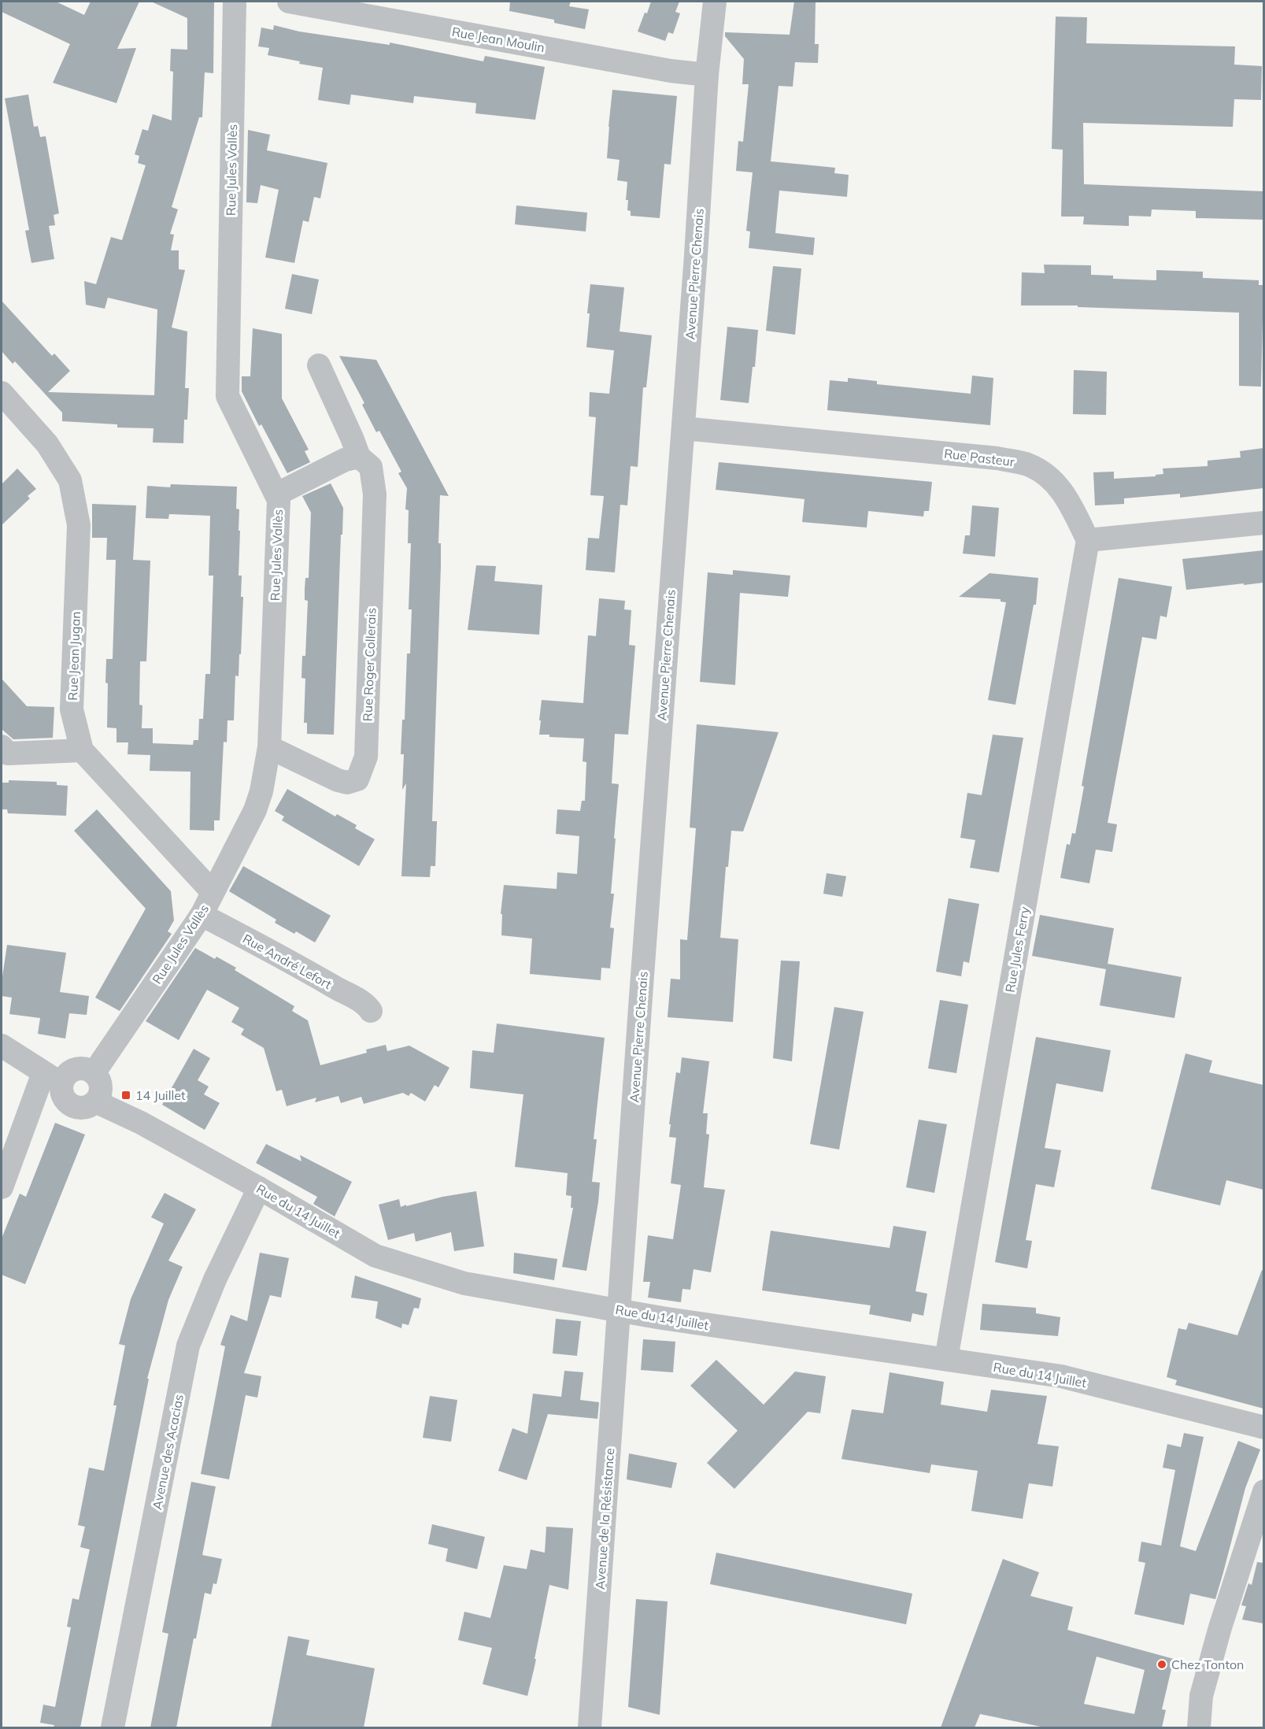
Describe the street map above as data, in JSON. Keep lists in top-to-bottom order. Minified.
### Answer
{"streets":{"street":["Rue Jean Moulin","Rue Jules Vallès","Avenue Pierre Chenais","Rue Pasteur","Rue Jean Jugan","Rue Roger Collerais","Rue Jules Ferry","Rue André Lefort","Rue du 14 Juillet","Avenue des Acacias","Avenue de la Résistance"]},"crossings":[["Rue Jean Moulin","Avenue Pierre Chenais"],["Rue Jules Vallès","Rue Jean Jugan"],["Rue Jules Vallès","Rue Roger Collerais"],["Rue Jules Vallès","Rue André Lefort"],["Rue Jules Vallès","Rue du 14 Juillet"],["Avenue Pierre Chenais","Rue Pasteur"],["Avenue Pierre Chenais","Rue du 14 Juillet"],["Avenue Pierre Chenais","Avenue de la Résistance"],["Rue Pasteur","Rue Jules Ferry"],["Rue Jules Ferry","Rue du 14 Juillet"],["Rue du 14 Juillet","Avenue des Acacias"],["Rue du 14 Juillet","Avenue de la Résistance"]],"places":{"transit":["14 Juillet"],"other":["Chez Tonton"]}}
